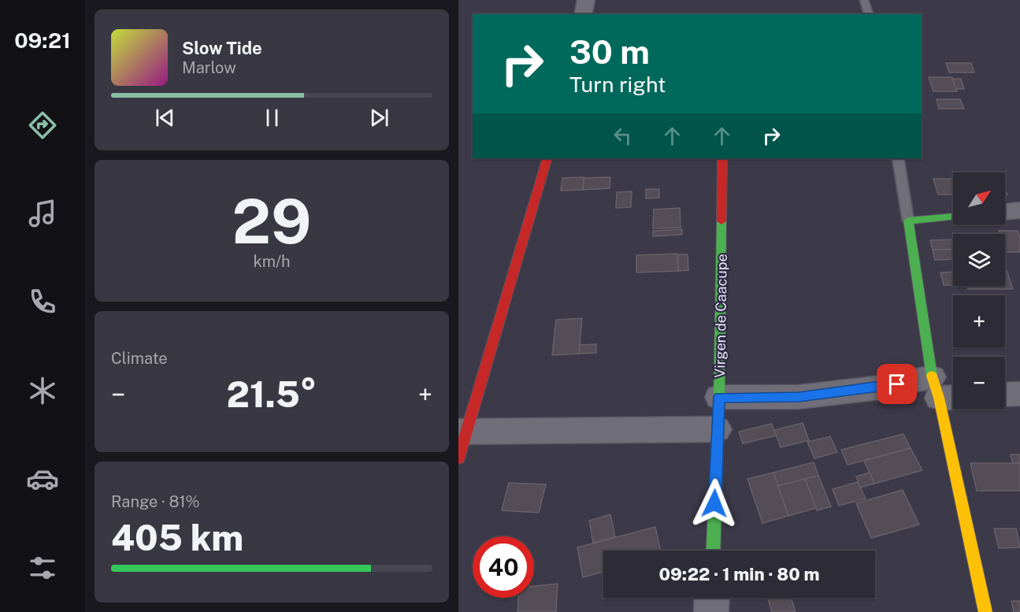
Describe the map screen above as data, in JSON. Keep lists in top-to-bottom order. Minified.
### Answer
{"streets":{"street":["Virgen de Caacupe"]},"north":"top right","page":{"tabs":"09:21","turn":["30 m","Turn right"],"song":["Slow Tide","Marlow"],"tile":[["29","km/h"],"Climate",["Range · 81%","405 km"]],"map_buttons":["+","−"],"heat":["−","21.5°","+"],"limit":"40","trip":"09:22 · 1 min · 80 m"}}
